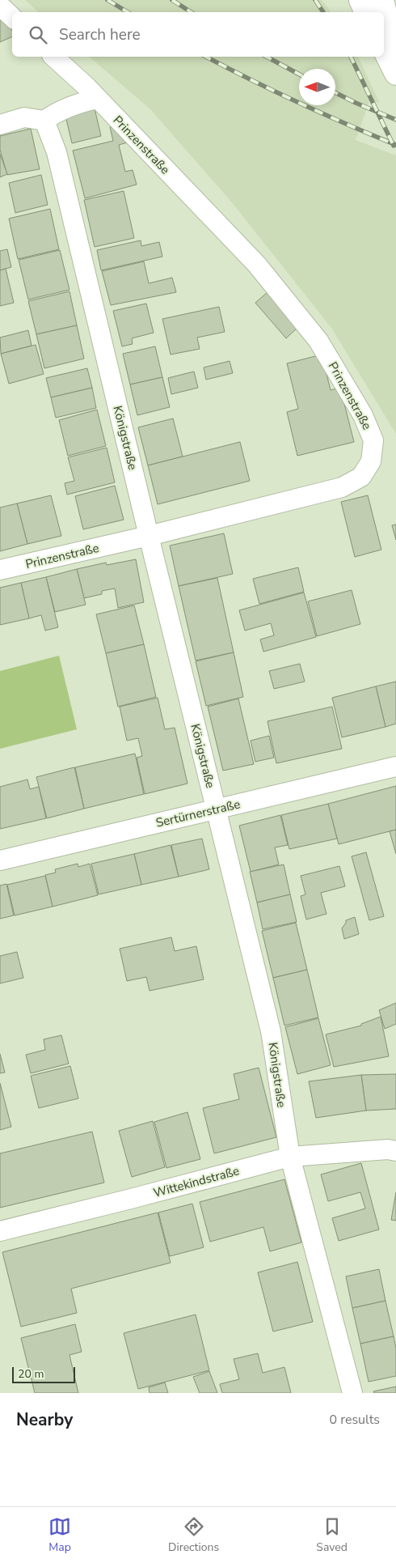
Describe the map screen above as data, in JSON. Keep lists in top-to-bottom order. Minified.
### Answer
{"streets":{"street":["Prinzenstraße","Königstraße","Sertürnerstraße","Wittekindstraße"]},"crossings":[["Prinzenstraße","Königstraße"],["Königstraße","Sertürnerstraße"],["Königstraße","Wittekindstraße"]],"scale_bar":"20 m","north":"left","page":{"search":"Search here","scale":"20 m","heading":["Nearby","0 results"],"nav":["Map","Directions","Saved"]}}
